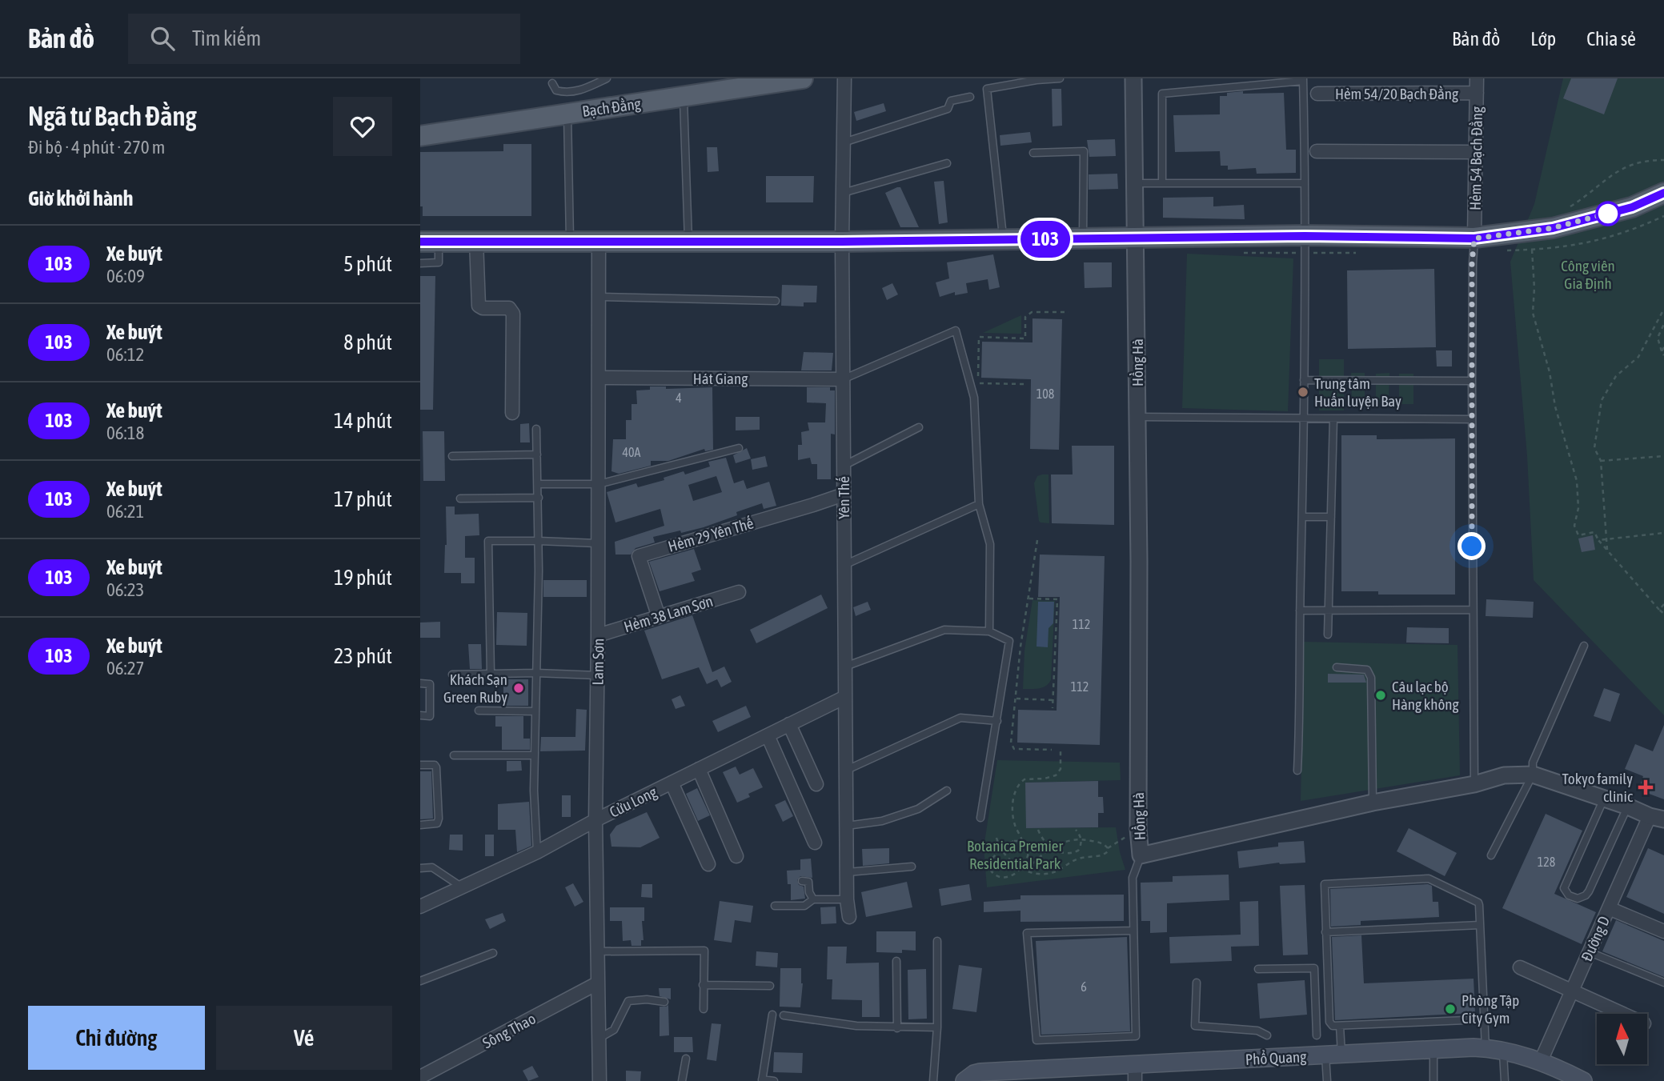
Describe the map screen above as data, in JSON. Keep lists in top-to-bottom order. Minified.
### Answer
{"streets":{"main road":["Bạch Đằng","Phổ Quang"],"street":["Hẻm 54/20 Bạch Đằng","Hẻm 54 Bạch Đằng","Hồng Hà","Hát Giang","Yên Thế","Hẻm 29 Yên Thế","Hẻm 38 Lam Sơn","Lam Sơn","Cửu Long","Đường D","Sông Thao"]},"crossings":[["Hẻm 54/20 Bạch Đằng","Hẻm 54 Bạch Đằng"],["Hồng Hà","Đường D"],["Hát Giang","Yên Thế"],["Hát Giang","Lam Sơn"],["Yên Thế","Hẻm 29 Yên Thế"],["Yên Thế","Cửu Long"],["Hẻm 29 Yên Thế","Hẻm 38 Lam Sơn"],["Hẻm 38 Lam Sơn","Lam Sơn"],["Lam Sơn","Cửu Long"],["Lam Sơn","Sông Thao"],["Đường D","Phổ Quang"]],"parks":["Công viên Gia Định","Botanica Premier Residential Park"],"places":{"other":["Trung tâm Huấn luyện Bay","Khách Sạn Green Ruby","Câu lạc bộ Hàng không","Phòng Tập City Gym"],"health":["Tokyo family clinic"]},"lines":["bus line 103"],"house_numbers":["108","4","40A","112","112","128","6"],"north":"top","page":{"header":"Bản đồ","search":"Tìm kiếm","nav":["Bản đồ","Lớp","Chia sẻ"],"heading":[["Ngã tư Bạch Đằng","Đi bộ · 4 phút · 270 m"],"Giờ khởi hành"],"on_map":"103","list":[{"mark":"103","name":"Xe buýt","note":"06:09","value":"5 phút"},{"mark":"103","name":"Xe buýt","note":"06:12","value":"8 phút"},{"mark":"103","name":"Xe buýt","note":"06:18","value":"14 phút"},{"mark":"103","name":"Xe buýt","note":"06:21","value":"17 phút"},{"mark":"103","name":"Xe buýt","note":"06:23","value":"19 phút"},{"mark":"103","name":"Xe buýt","note":"06:27","value":"23 phút"}],"buttons":["Chỉ đường","Vé"]}}
